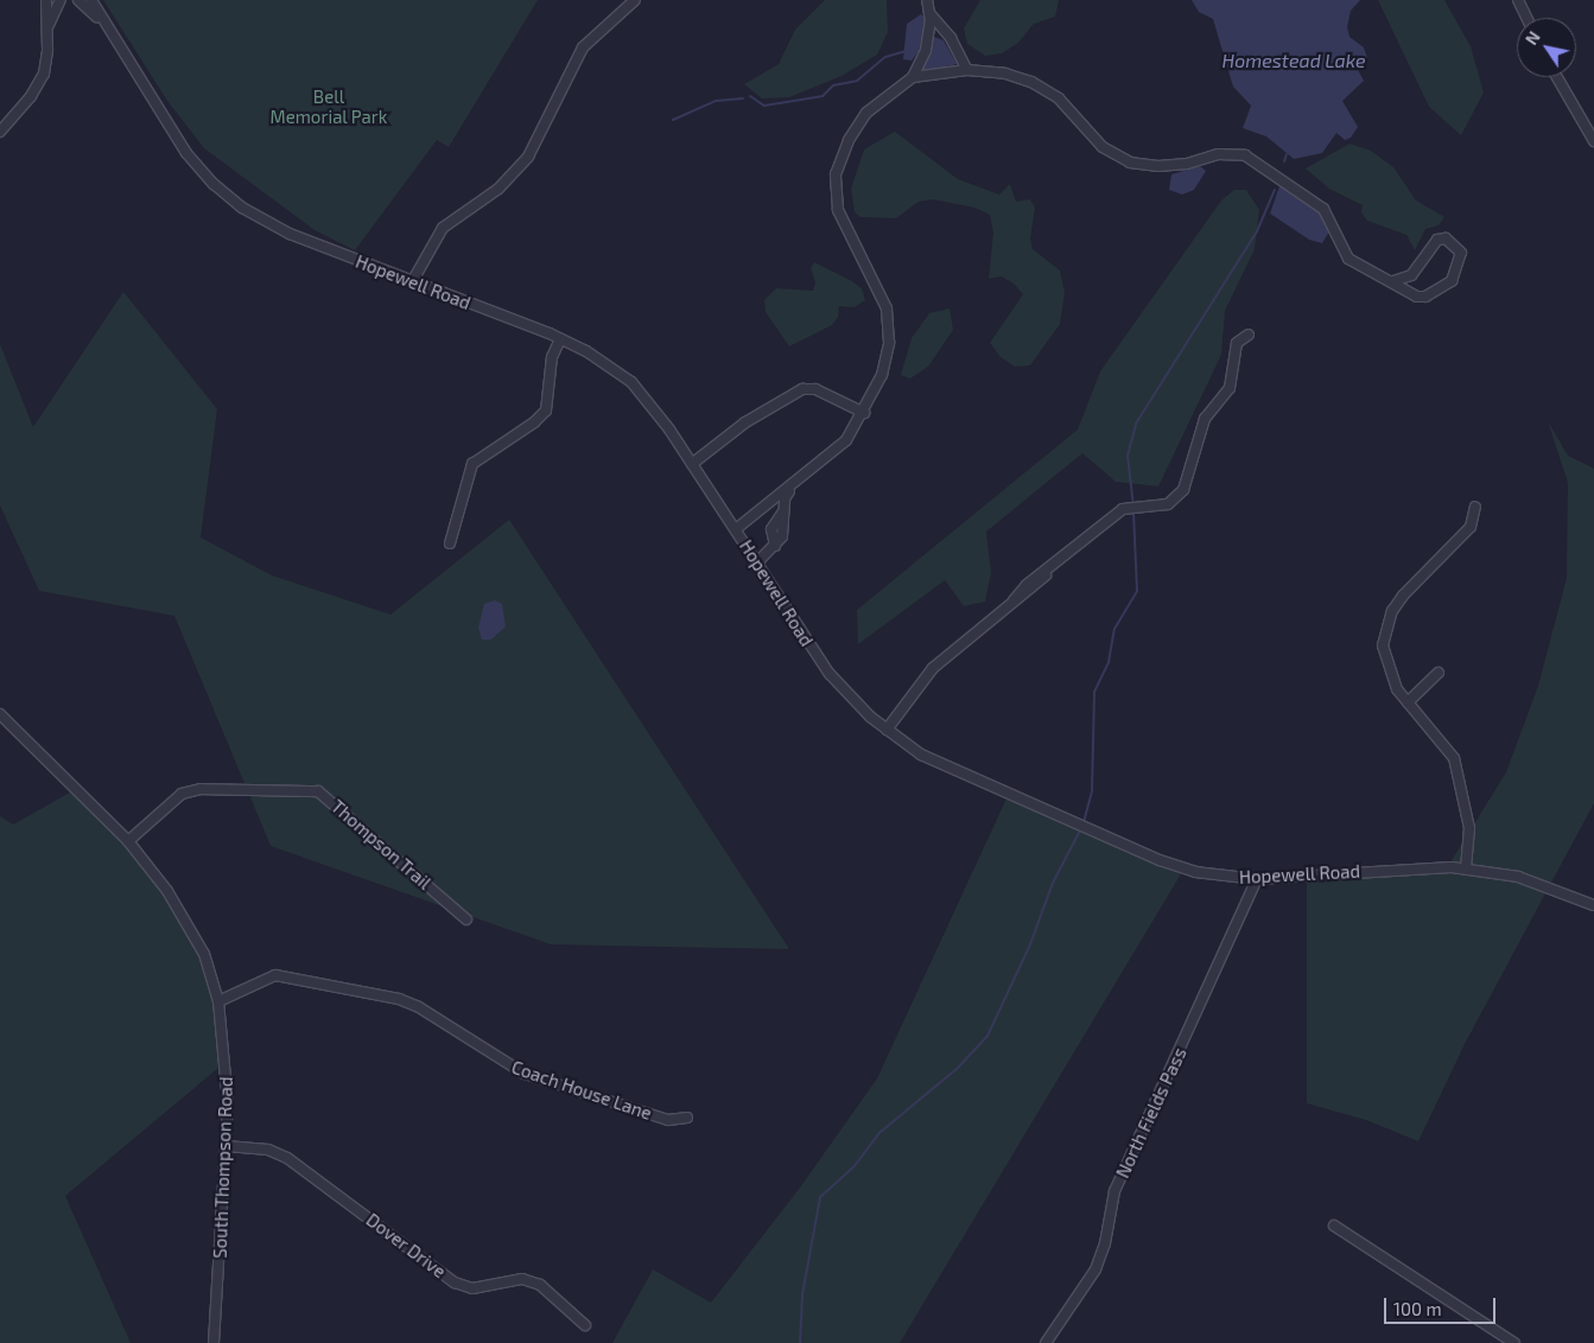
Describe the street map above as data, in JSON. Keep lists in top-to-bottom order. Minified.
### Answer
{"streets":{"street":["Hopewell Road","Thompson Trail","Coach House Lane","North Fields Pass","South Thompson Road","Dover Drive"]},"crossings":[["Hopewell Road","North Fields Pass"],["Thompson Trail","South Thompson Road"],["Coach House Lane","South Thompson Road"],["South Thompson Road","Dover Drive"]],"water":["Homestead Lake"],"parks":["Bell Memorial Park"],"scale_bar":"100 m","north":"top left"}
